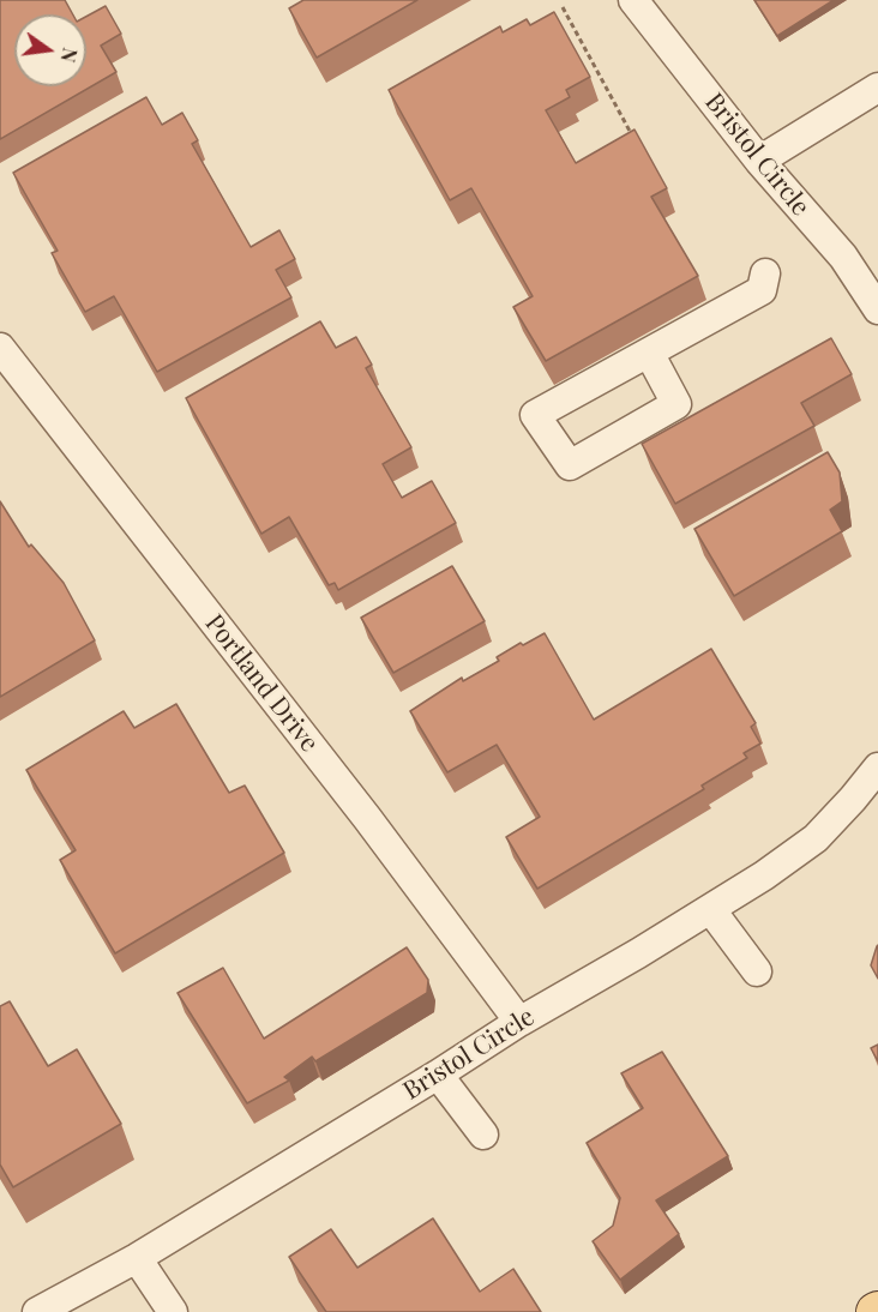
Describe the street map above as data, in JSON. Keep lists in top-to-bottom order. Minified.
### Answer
{"streets":{"street":["Bristol Circle","Portland Drive"]},"crossings":[["Bristol Circle","Portland Drive"]],"north":"right"}
